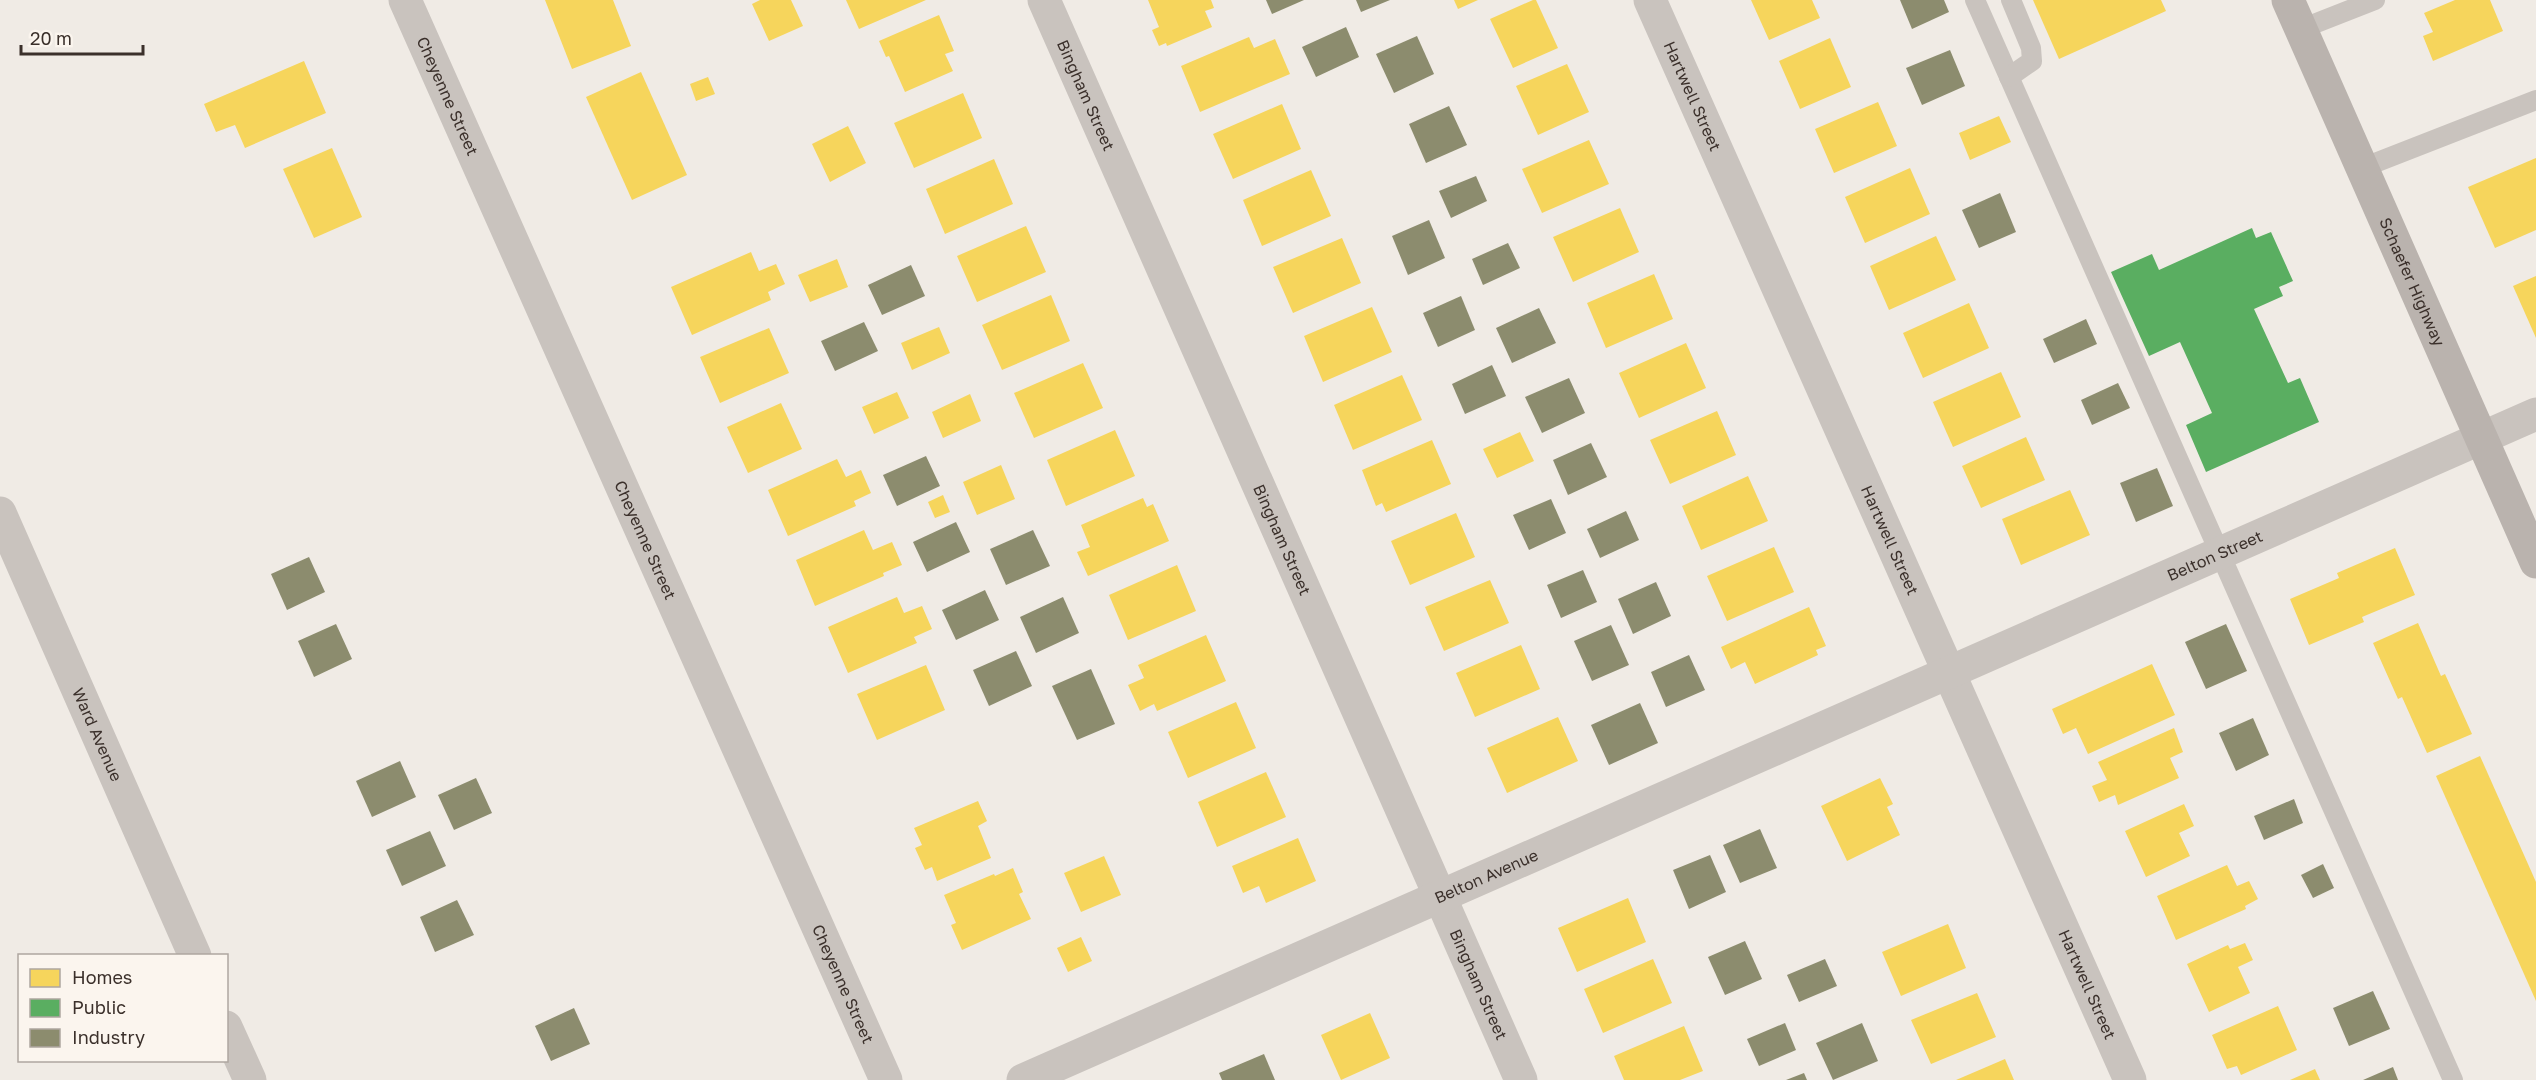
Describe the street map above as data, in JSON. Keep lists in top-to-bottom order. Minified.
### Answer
{"streets":{"main road":["Schaefer Highway"],"street":["Bingham Street","Cheyenne Street","Hartwell Street","Belton Street","Ward Avenue","Belton Avenue"]},"crossings":[["Bingham Street","Belton Avenue"],["Hartwell Street","Belton Street"],["Hartwell Street","Belton Avenue"],["Schaefer Highway","Belton Street"],["Belton Street","Belton Avenue"]],"legend":["Homes","Public","Industry"],"scale_bar":"20 m"}
